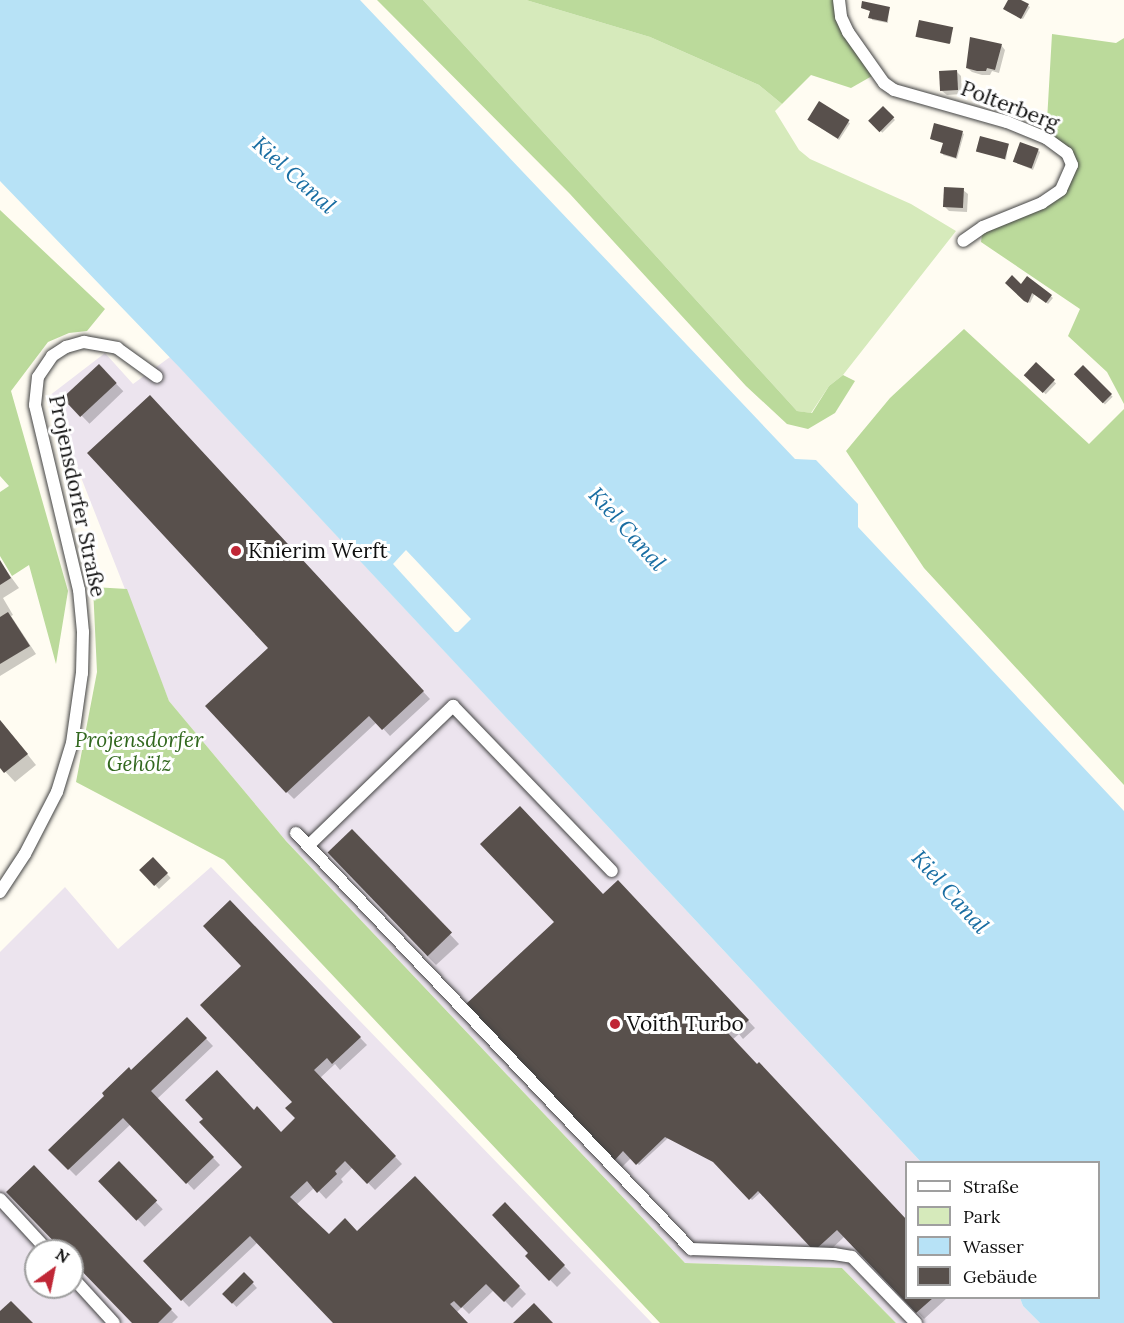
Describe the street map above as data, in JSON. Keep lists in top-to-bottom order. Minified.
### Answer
{"streets":{"street":["Polterberg","Projensdorfer Straße"]},"water":["Kiel Canal"],"parks":["Projensdorfer Gehölz"],"places":["Knierim Werft","Voith Turbo"],"legend":["Straße","Park","Wasser","Gebäude"],"north":"top right"}
